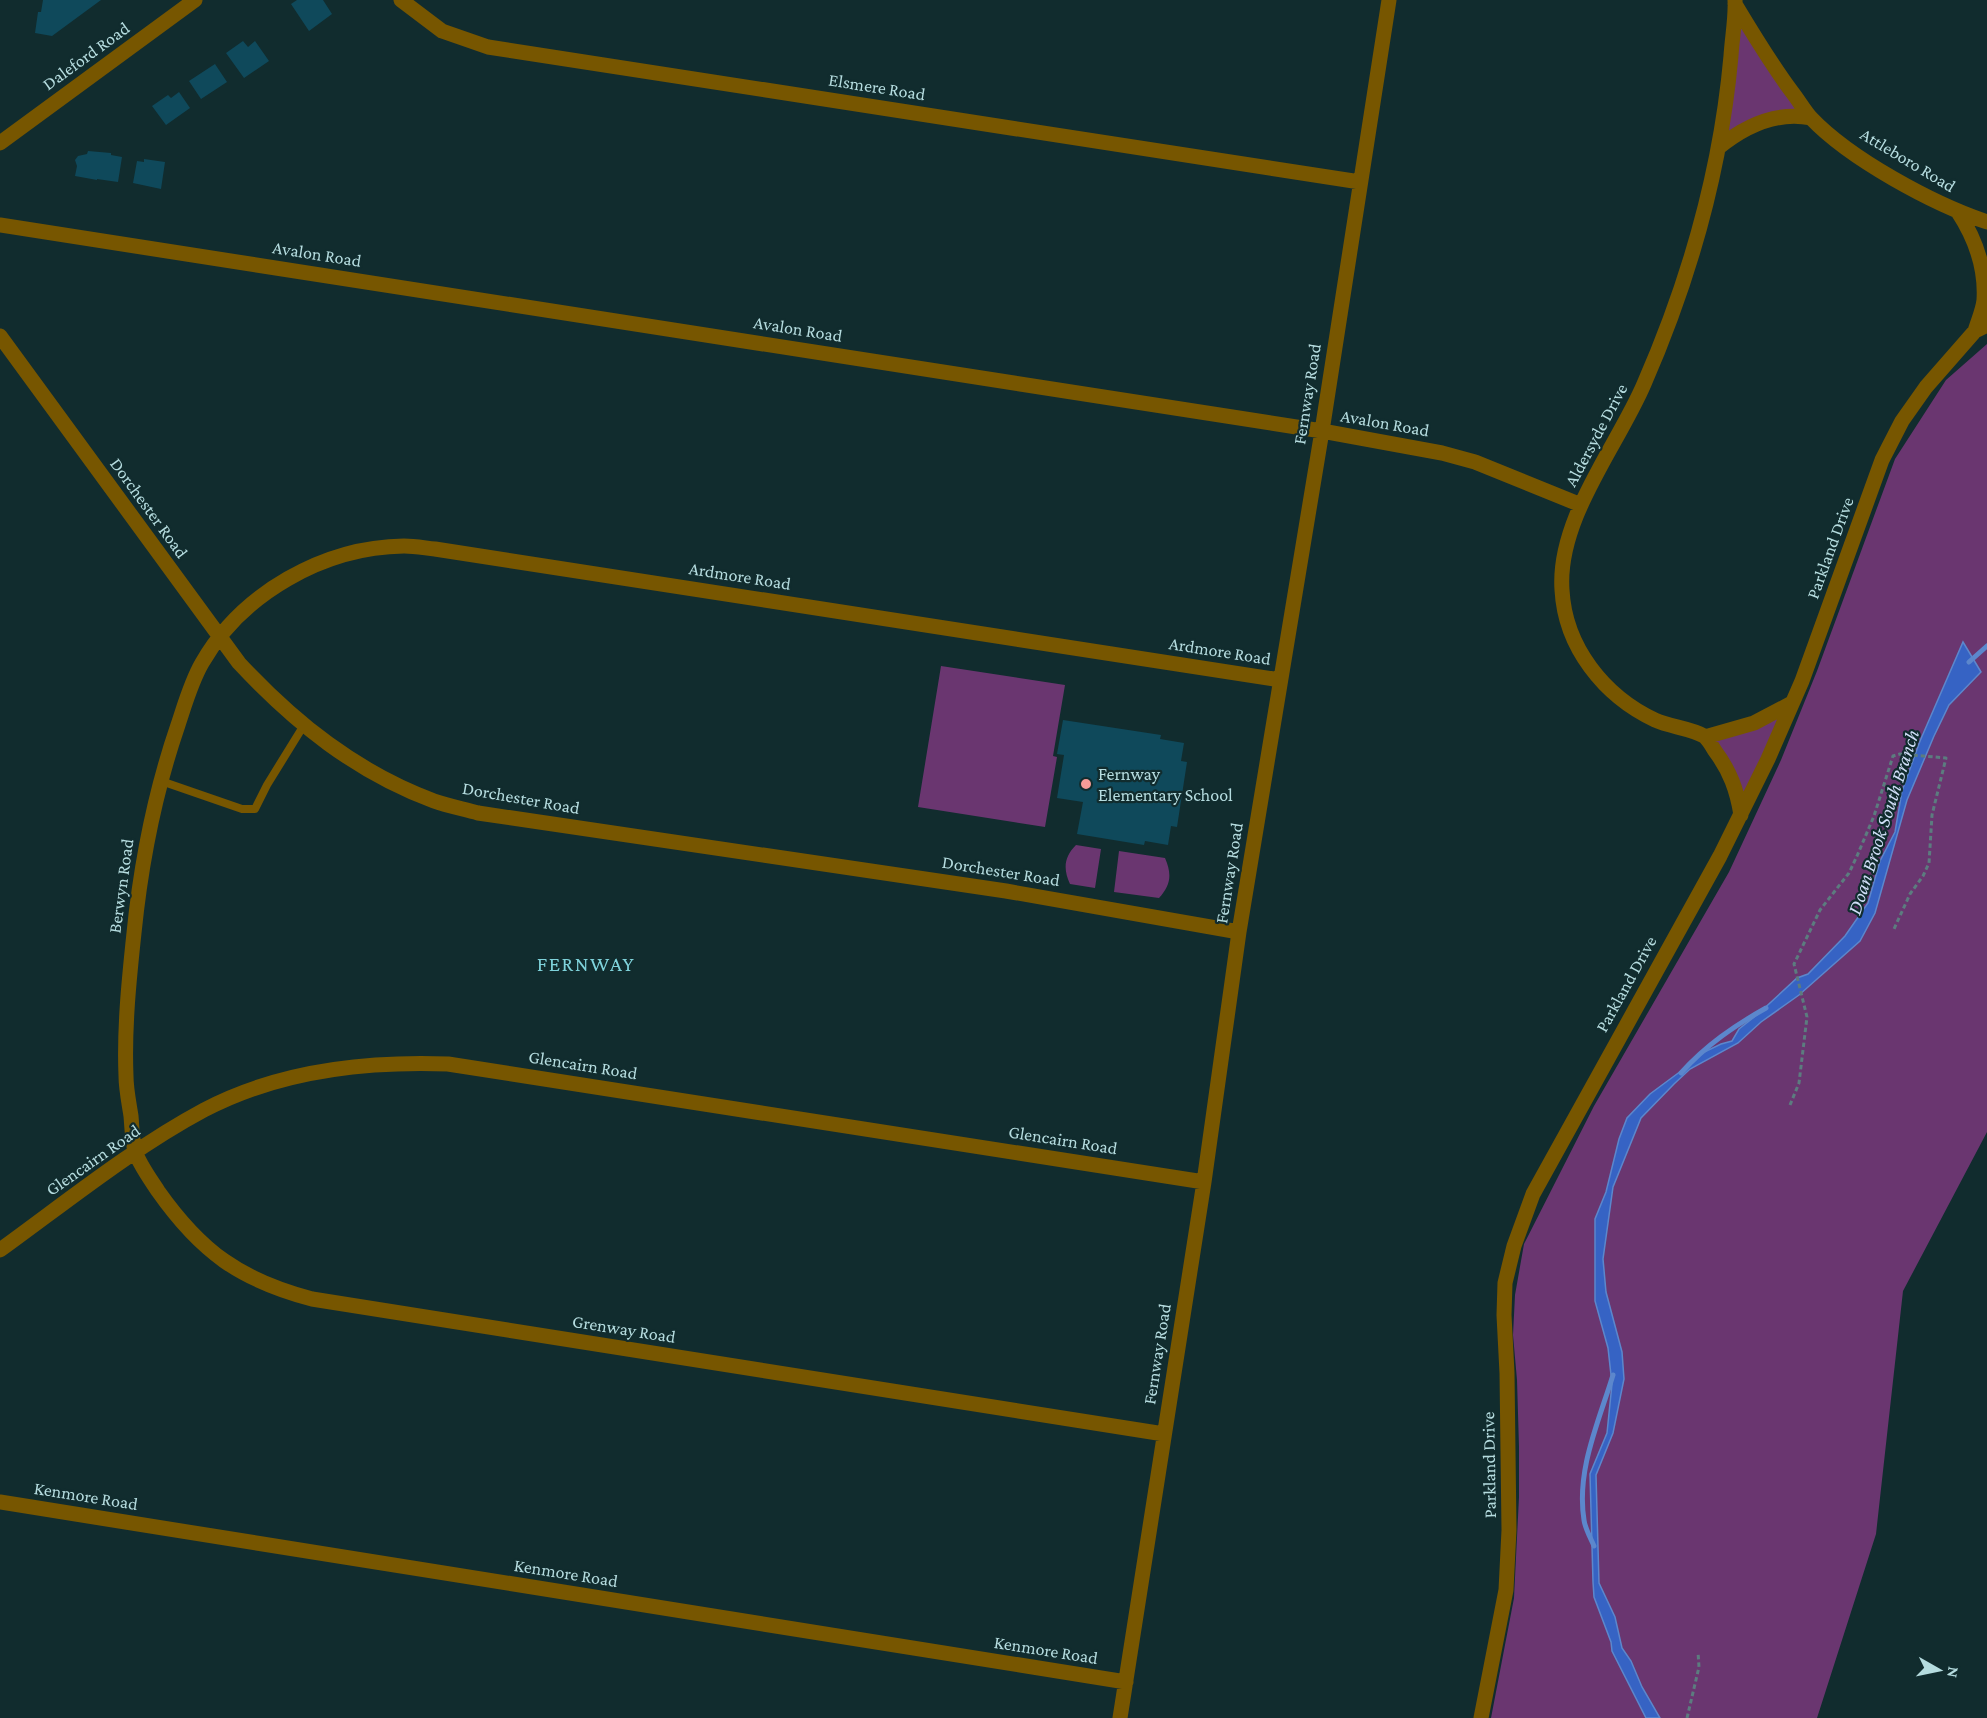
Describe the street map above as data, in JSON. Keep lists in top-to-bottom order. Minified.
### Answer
{"streets":{"street":["Daleford Road","Elsmere Road","Attleboro Road","Avalon Road","Fernway Road","Aldersyde Drive","Dorchester Road","Parkland Drive","Ardmore Road","Berwyn Road","Glencairn Road","Grenway Road","Kenmore Road"]},"crossings":[["Elsmere Road","Fernway Road"],["Attleboro Road","Aldersyde Drive"],["Attleboro Road","Parkland Drive"],["Avalon Road","Fernway Road"],["Avalon Road","Aldersyde Drive"],["Fernway Road","Dorchester Road"],["Fernway Road","Ardmore Road"],["Fernway Road","Glencairn Road"],["Fernway Road","Grenway Road"],["Fernway Road","Kenmore Road"],["Dorchester Road","Ardmore Road"],["Dorchester Road","Berwyn Road"],["Ardmore Road","Berwyn Road"],["Berwyn Road","Glencairn Road"],["Berwyn Road","Grenway Road"],["Glencairn Road","Grenway Road"]],"districts":["FERNWAY"],"water":["Doan Brook South Branch"],"places":["Fernway Elementary School"],"north":"right"}
